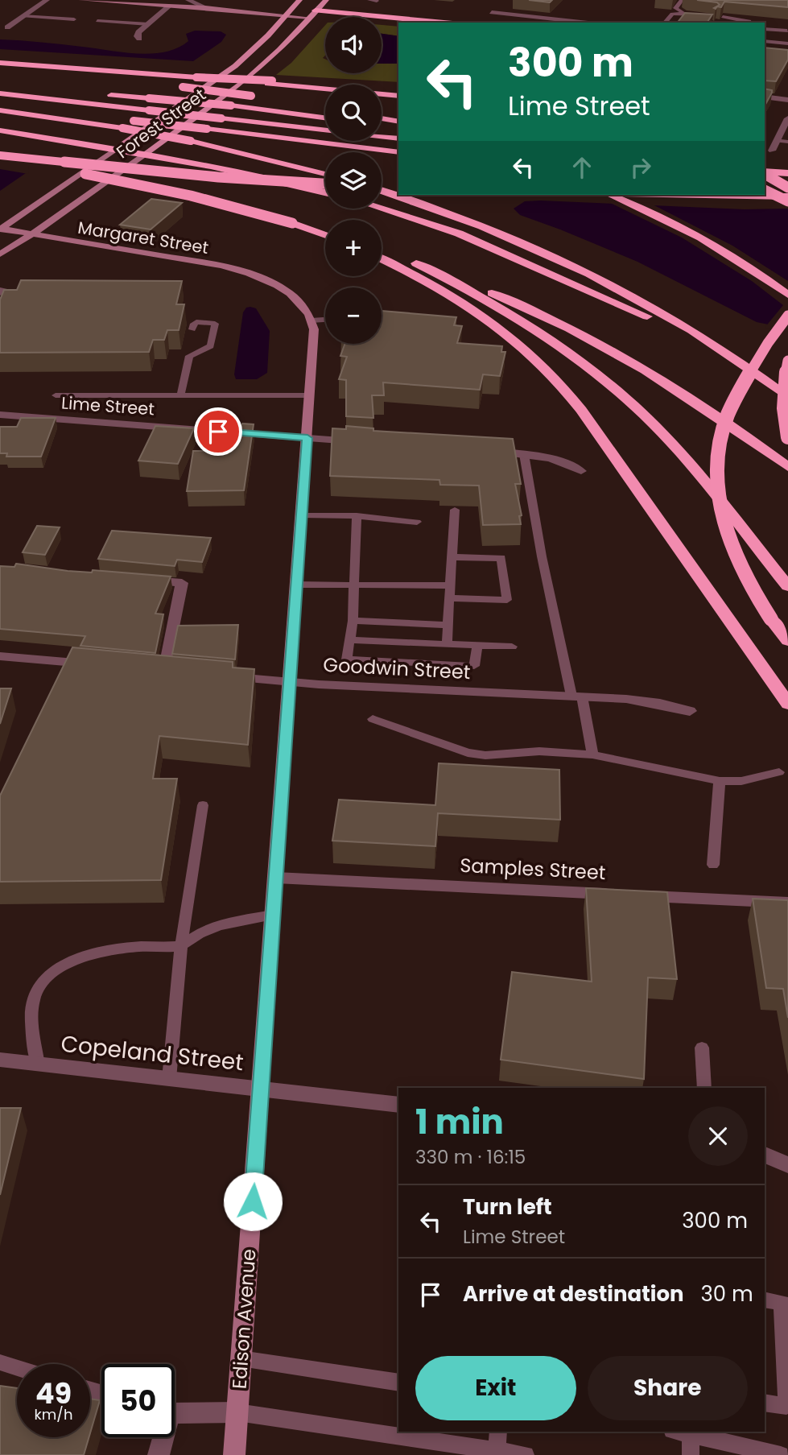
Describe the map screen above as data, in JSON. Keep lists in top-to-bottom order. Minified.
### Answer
{"streets":{"main road":["Forest Street","Margaret Street","Edison Avenue"],"street":["Lime Street","Goodwin Street","Samples Street","Copeland Street"]},"crossings":[["Forest Street","Margaret Street"],["Margaret Street","Edison Avenue"],["Lime Street","Edison Avenue"],["Goodwin Street","Edison Avenue"],["Samples Street","Edison Avenue"],["Copeland Street","Edison Avenue"]],"page":{"map_buttons":["+","−"],"turn":["300 m","Lime Street"],"heading":["1 min","330 m · 16:15"],"list":[{"name":"Turn left","note":"Lime Street","value":"300 m"},{"name":"Arrive at destination","value":"30 m"}],"buttons":["Exit","Share"],"speed":"49 km/h","limit":"50"}}
